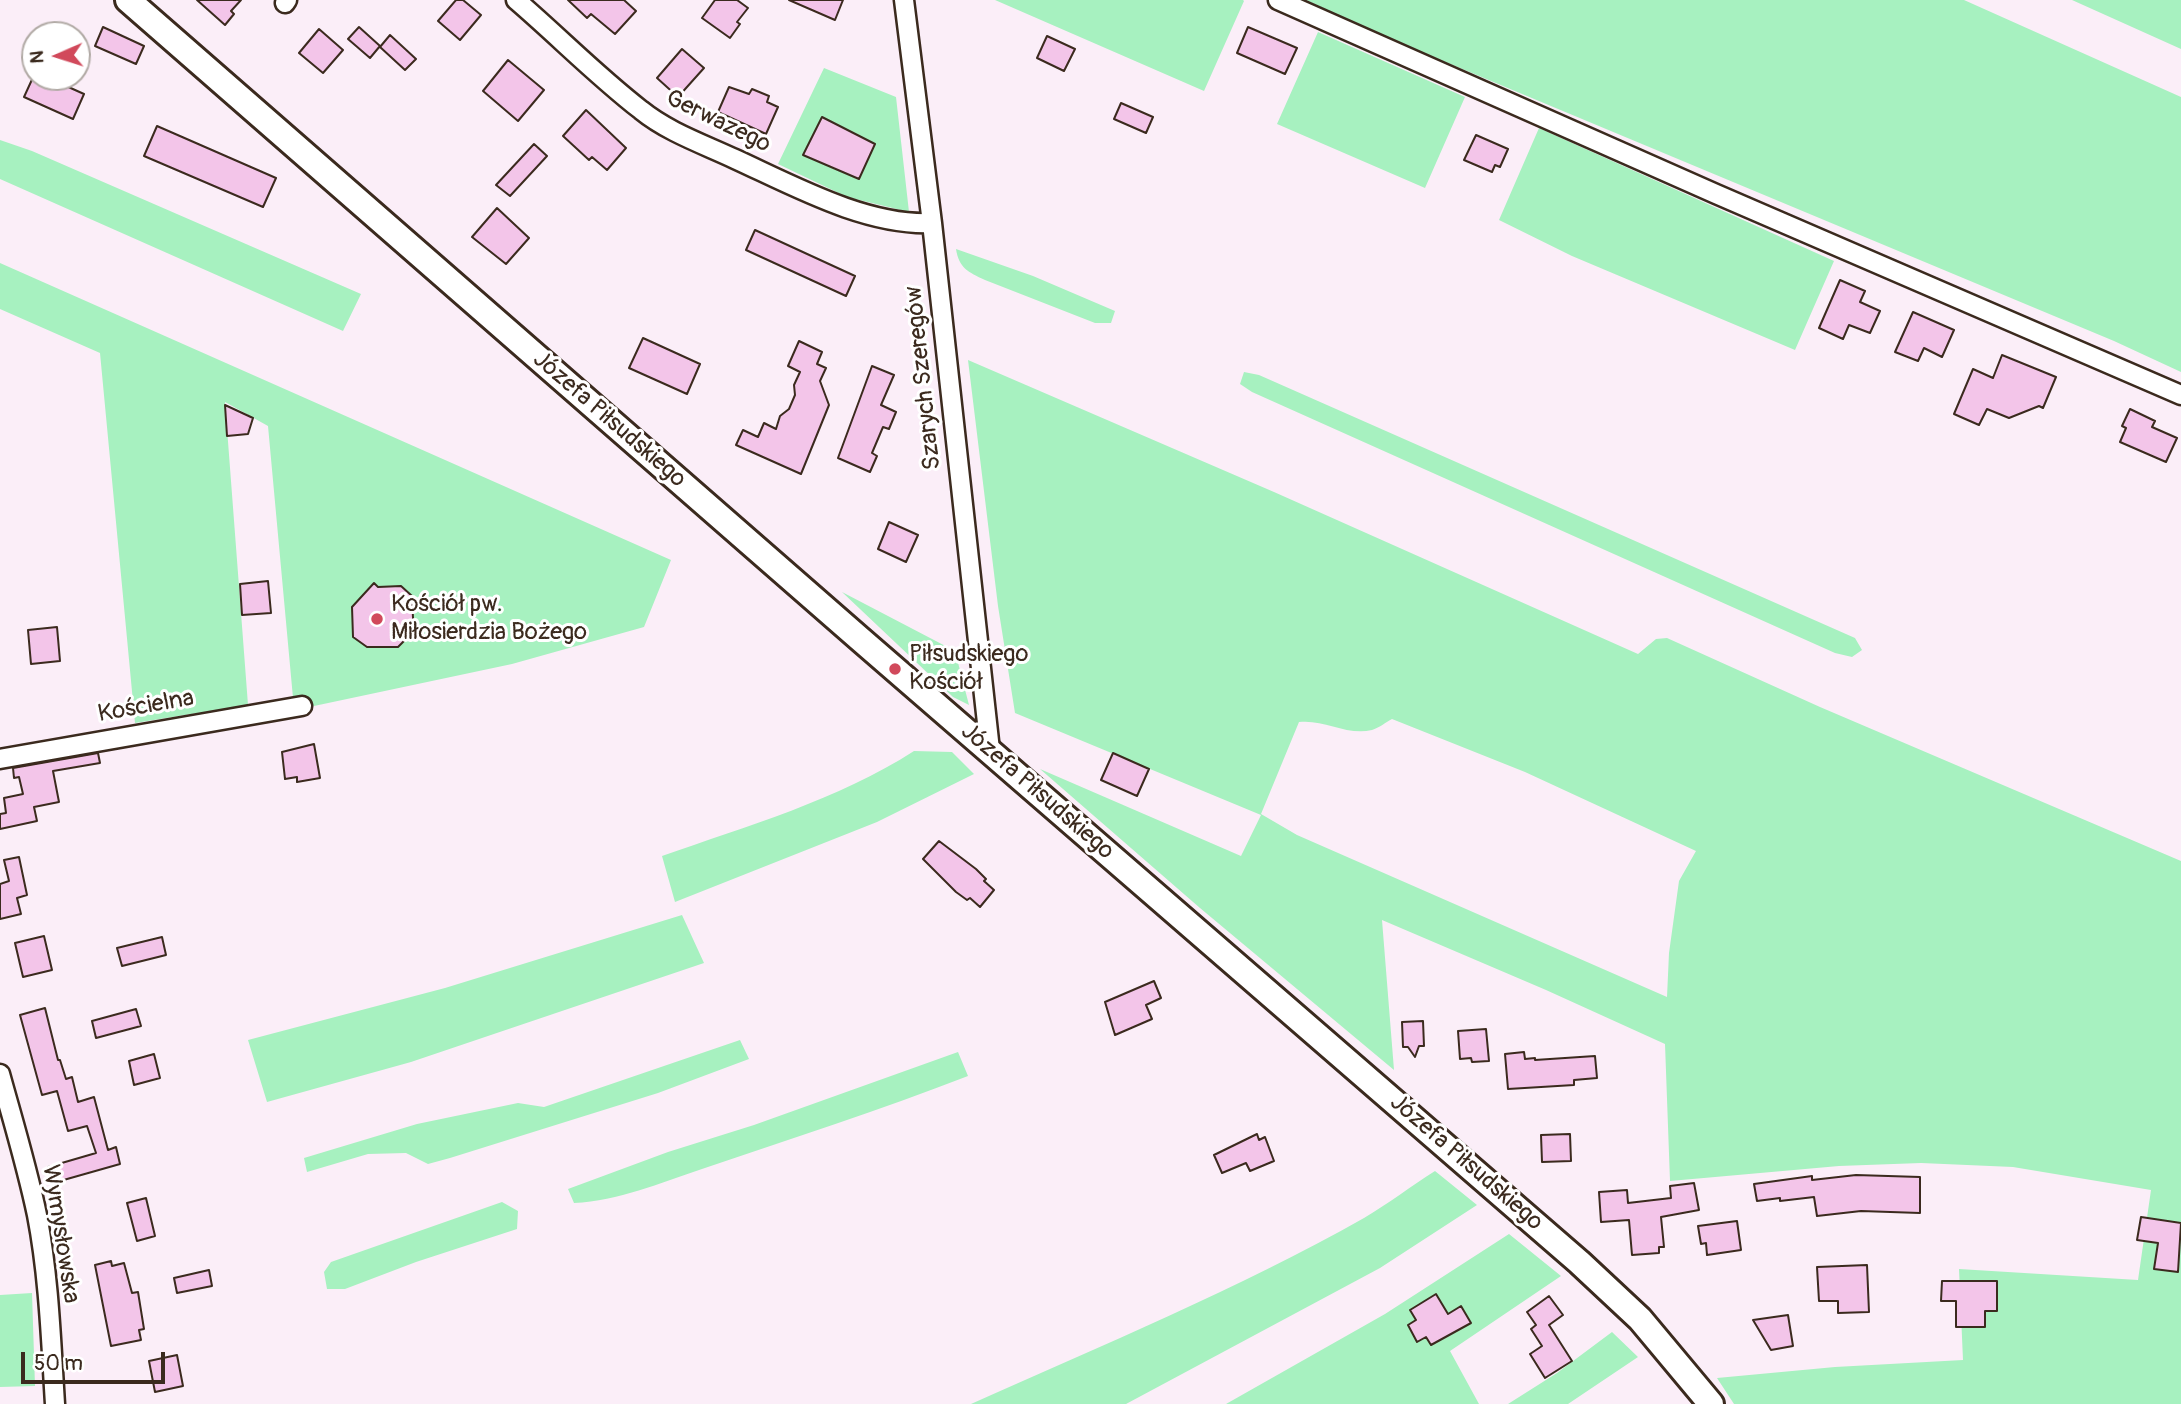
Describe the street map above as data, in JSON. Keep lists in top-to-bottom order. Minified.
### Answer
{"streets":{"street":["Gerwazego","Szarych Szeregów","Józefa Piłsudskiego","Kościelna","Wymysłowska"]},"crossings":[["Gerwazego","Szarych Szeregów"],["Szarych Szeregów","Józefa Piłsudskiego"]],"places":["Kościół pw. Miłosierdzia Bożego","Piłsudskiego Kościół"],"scale_bar":"50 m","north":"left"}
